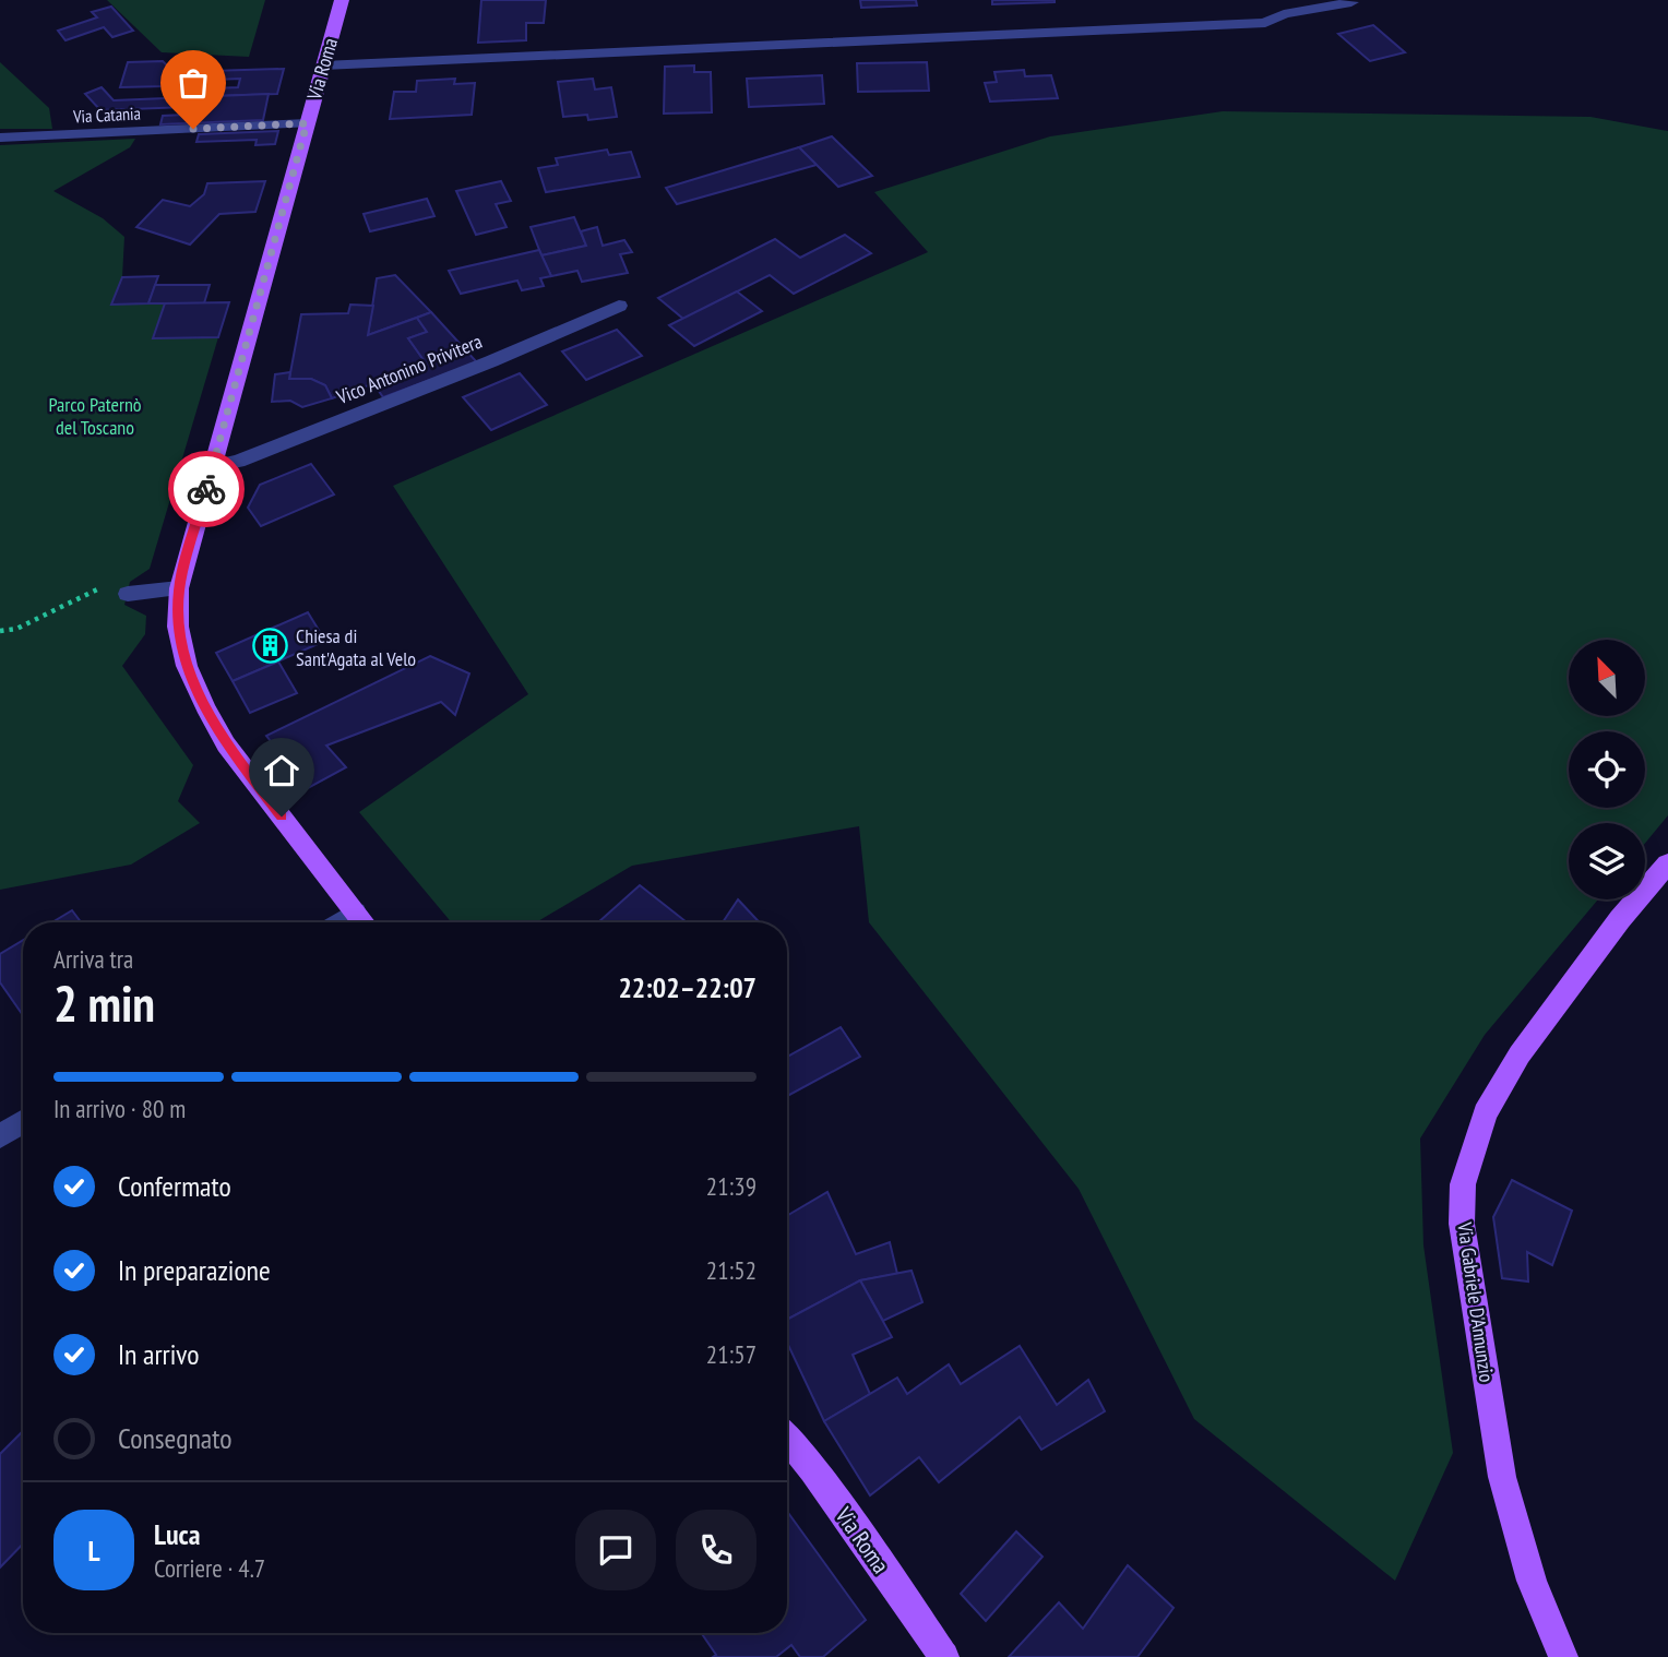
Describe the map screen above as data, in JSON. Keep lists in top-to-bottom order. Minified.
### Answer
{"streets":{"main road":["Via Roma","Via Gabriele D'Annunzio"],"street":["Via Catania","Vico Antonino Privitera"]},"crossings":[["Via Roma","Via Catania"],["Via Roma","Vico Antonino Privitera"]],"parks":["Parco Paternò del Toscano"],"places":{"building":["Chiesa di Sant'Agata al Velo"]},"north":"top left","page":{"heading":["2 min","Arriva tra","22:02–22:07"],"panel":["Luca","Corriere · 4.7"],"bar":"In arrivo · 80 m","list":[["Confermato","21:39"],["In preparazione","21:52"],["In arrivo","21:57"],"Consegnato"],"round":"L"}}
